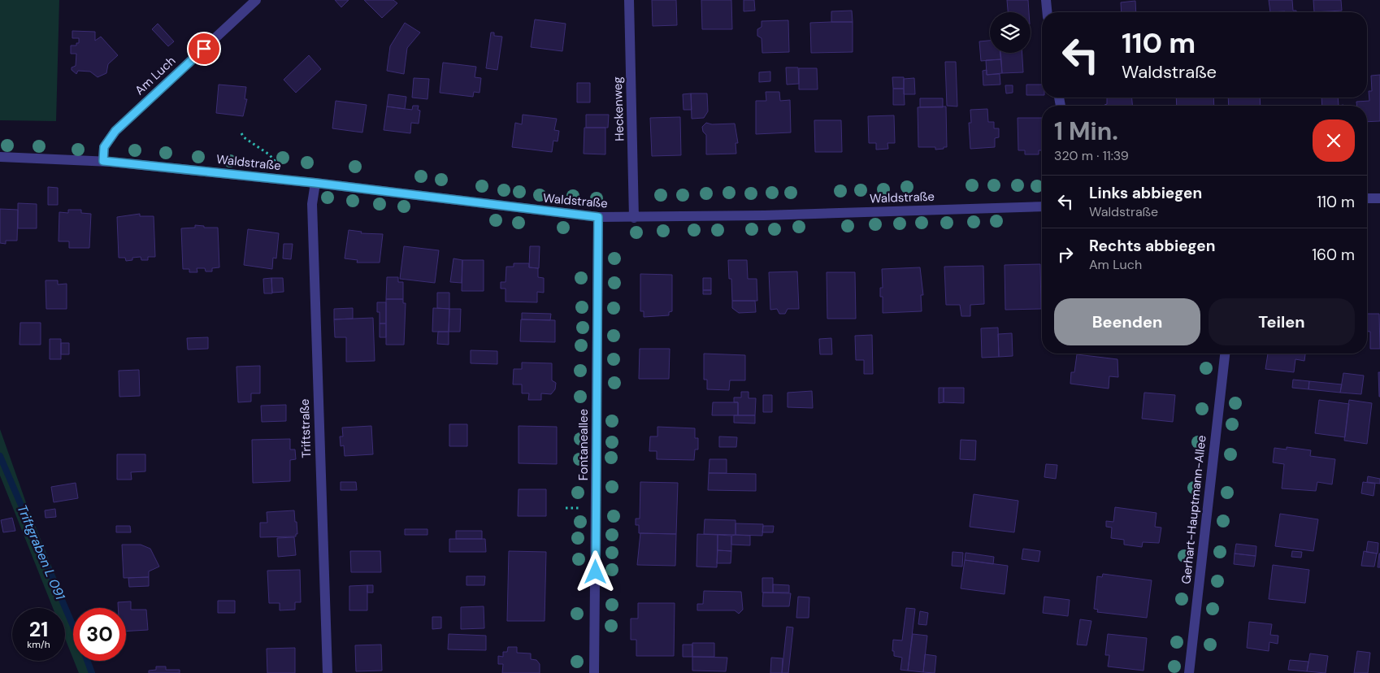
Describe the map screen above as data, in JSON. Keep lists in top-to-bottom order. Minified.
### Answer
{"streets":{"street":["Am Luch","Heckenweg","Waldstraße","Triftstraße","Fontaneallee","Gerhart-Hauptmann-Allee"]},"crossings":[["Am Luch","Waldstraße"],["Heckenweg","Waldstraße"],["Waldstraße","Triftstraße"],["Waldstraße","Fontaneallee"]],"water":["Triftgraben L 091"],"page":{"turn":["110 m","Waldstraße"],"heading":["1 Min.","320 m · 11:39"],"list":[{"name":"Links abbiegen","note":"Waldstraße","value":"110 m"},{"name":"Rechts abbiegen","note":"Am Luch","value":"160 m"}],"buttons":["Beenden","Teilen"],"speed":"21 km/h","limit":"30"}}
